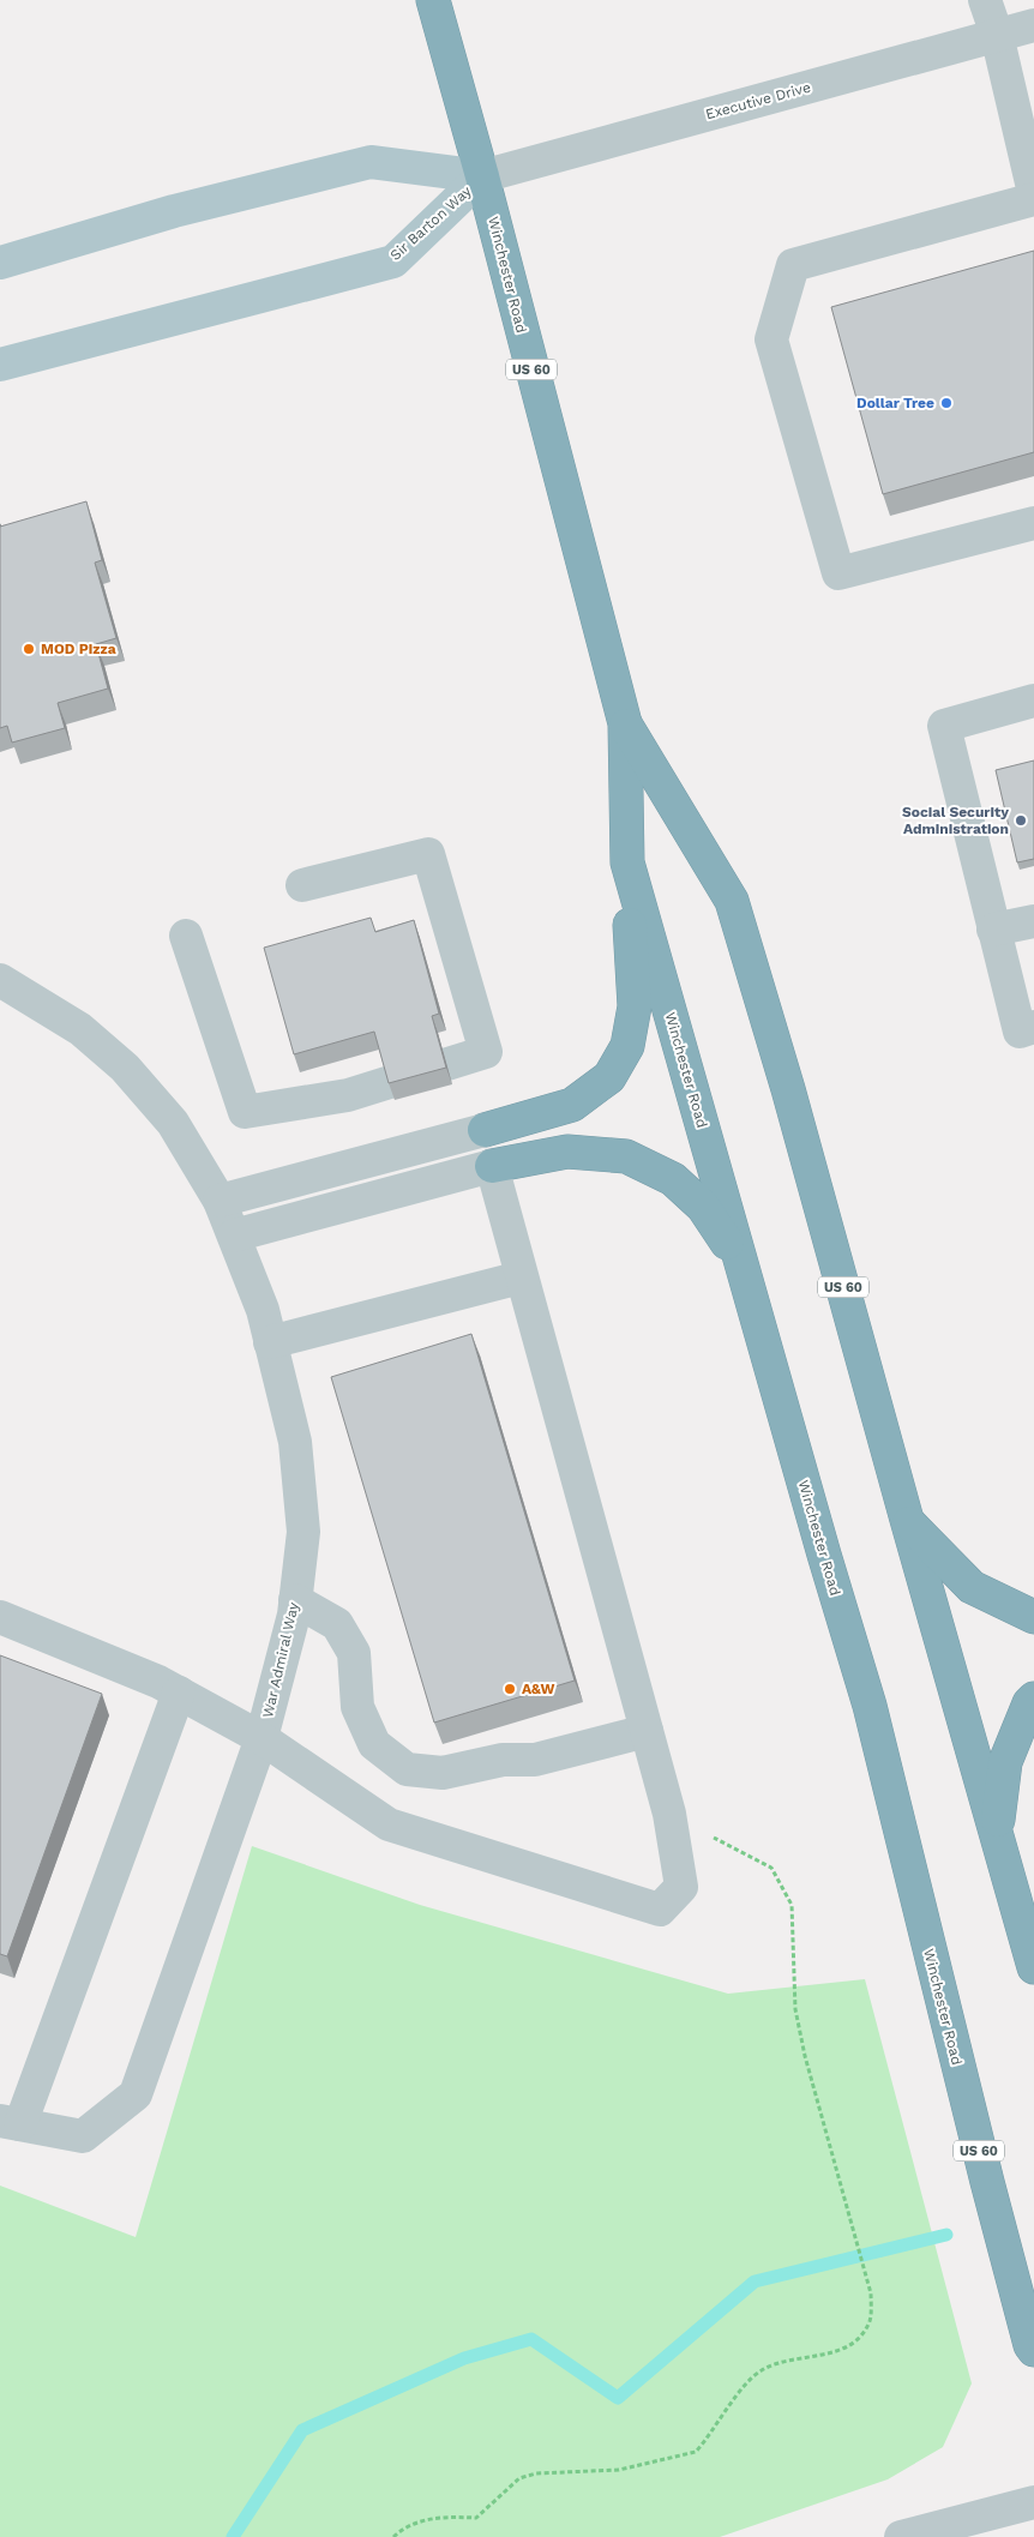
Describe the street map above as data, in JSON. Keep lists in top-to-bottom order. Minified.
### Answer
{"streets":{"highway":["Winchester Road","US 60"],"main road":["Sir Barton Way"],"street":["Executive Drive","War Admiral Way"]},"crossings":[["Executive Drive","Sir Barton Way"],["Executive Drive","Winchester Road"],["Sir Barton Way","Winchester Road"]],"places":["Dollar Tree","MOD Pizza","Social Security Administration","A&W"]}
